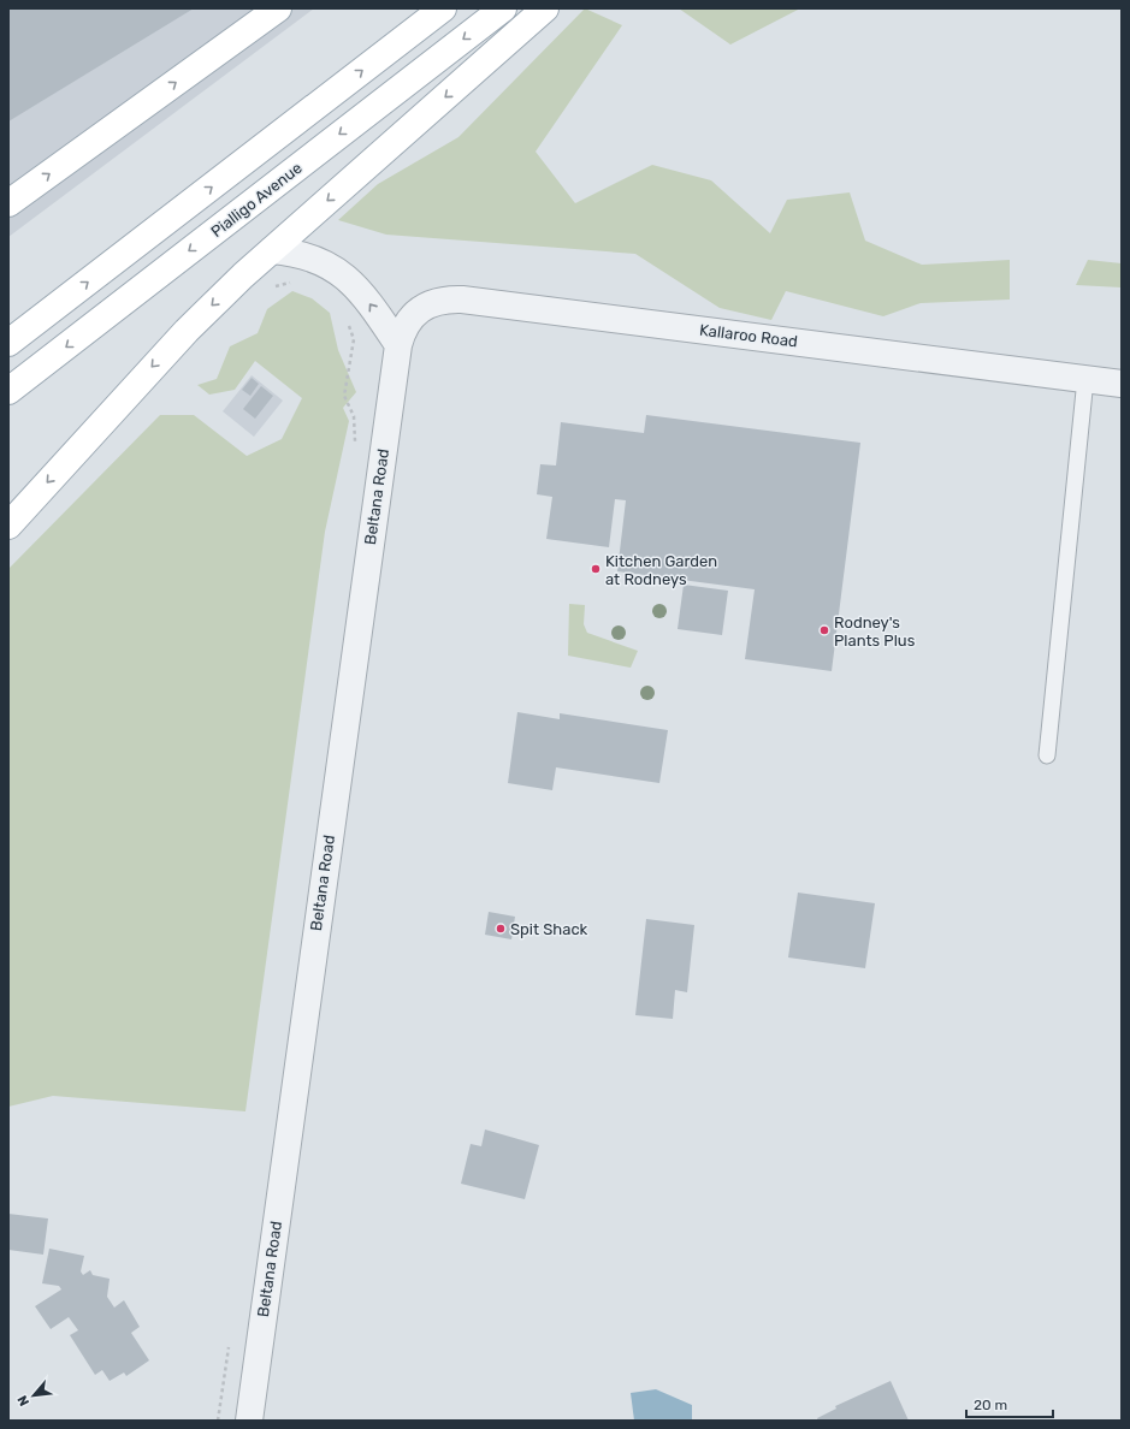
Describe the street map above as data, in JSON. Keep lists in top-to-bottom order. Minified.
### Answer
{"streets":{"main road":["Pialligo Avenue"],"street":["Kallaroo Road","Beltana Road"]},"crossings":[["Kallaroo Road","Beltana Road"]],"places":["Kitchen Garden at Rodneys","Rodney's Plants Plus","Spit Shack"],"scale_bar":"20 m","north":"bottom left"}
